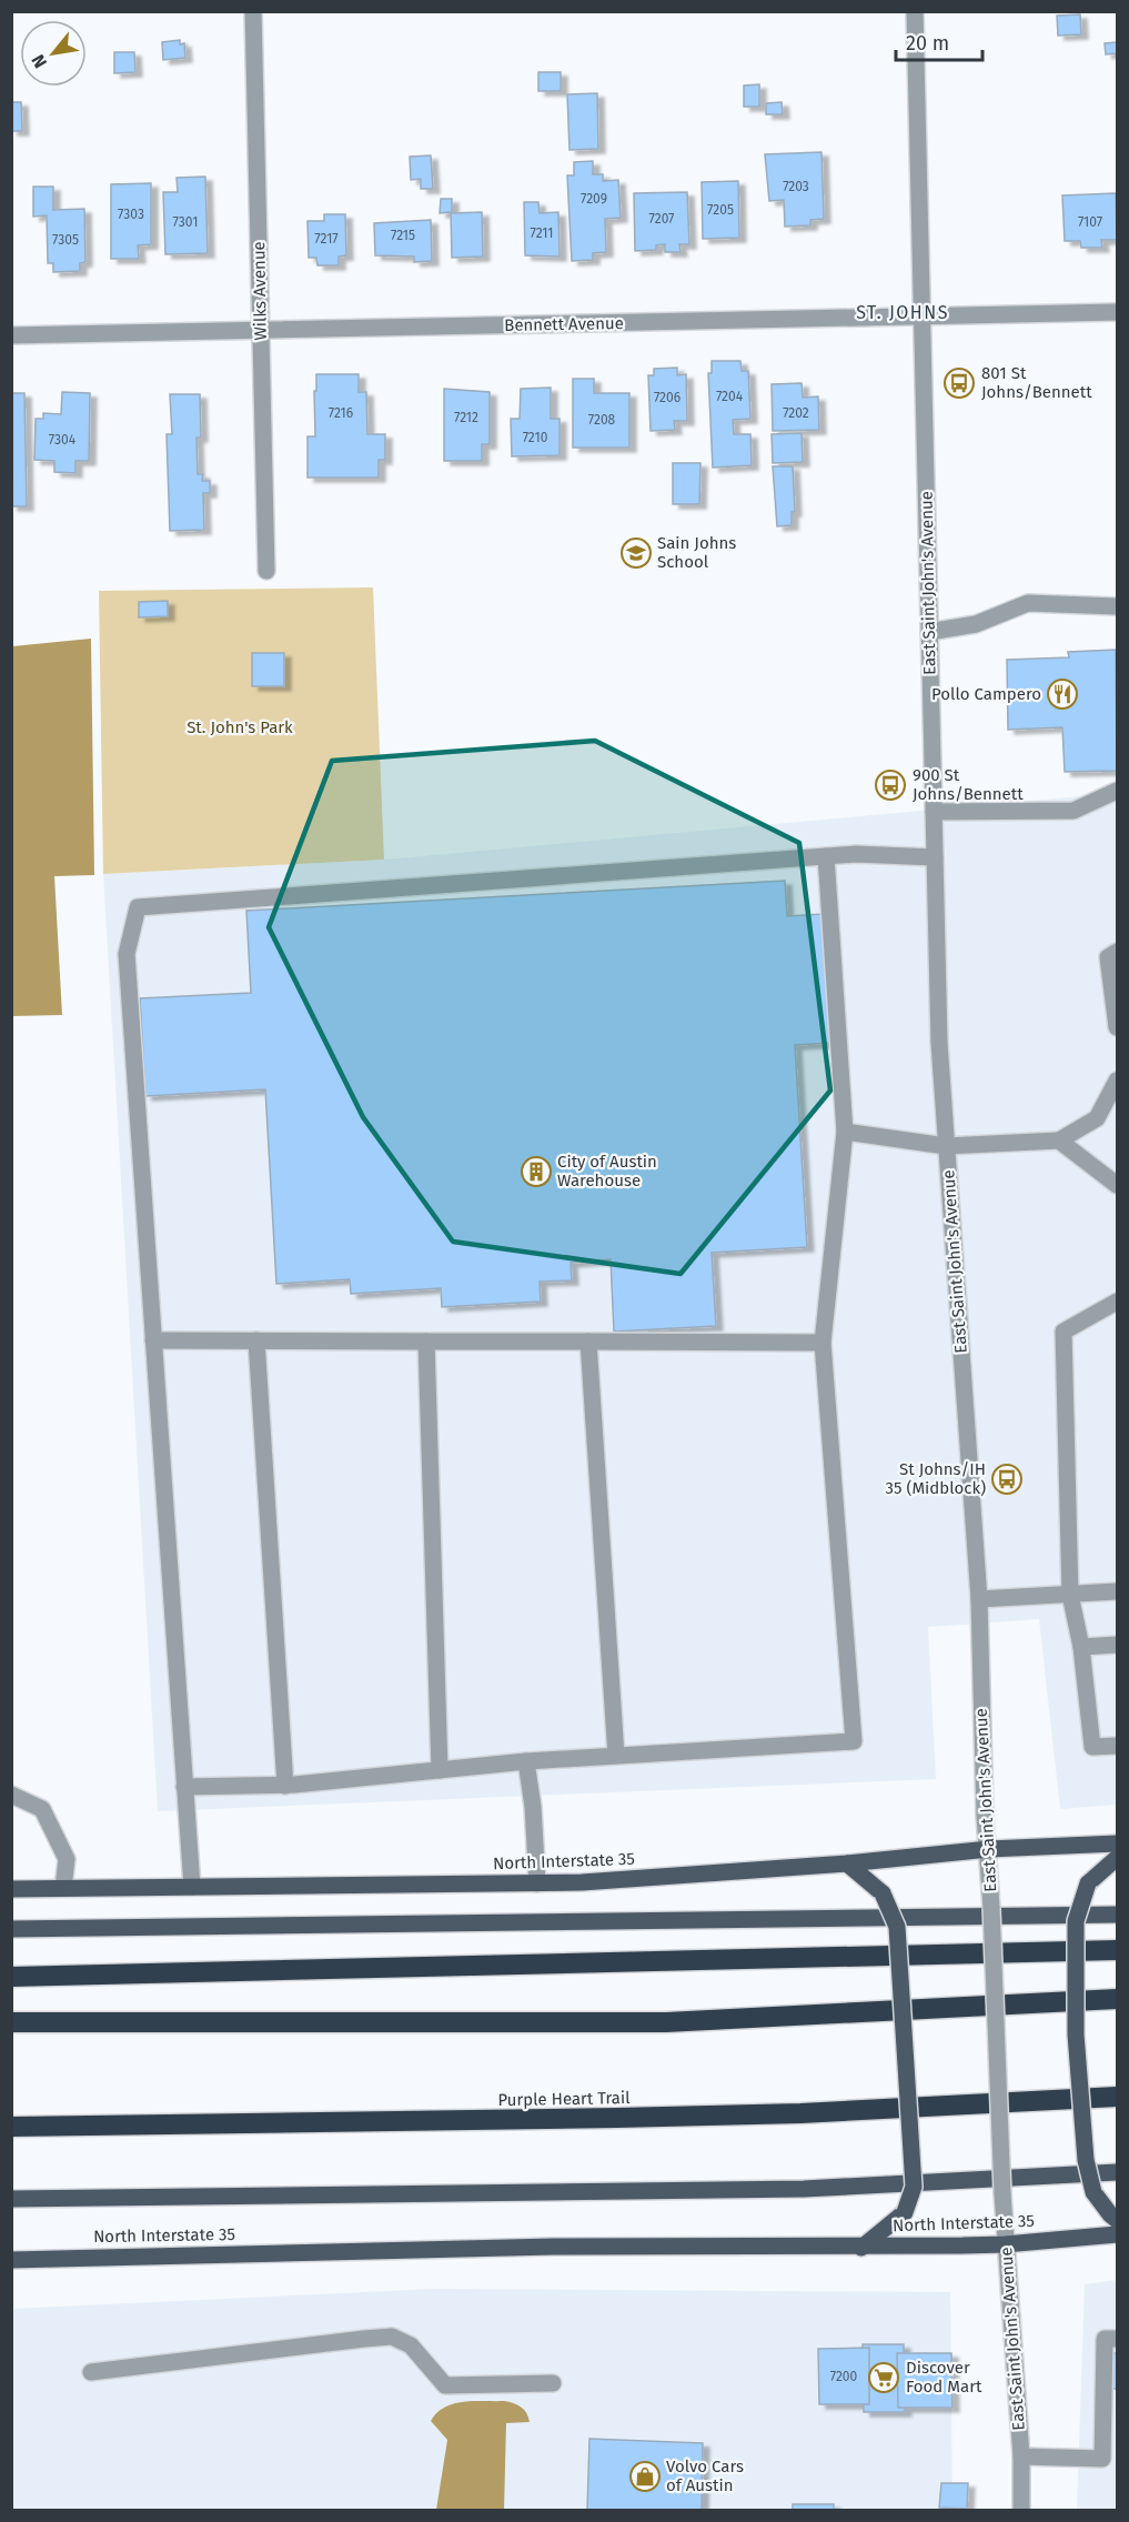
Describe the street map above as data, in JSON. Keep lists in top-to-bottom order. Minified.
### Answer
{"streets":{"highway":["Purple Heart Trail"],"main road":["North Interstate 35"],"street":["Wilks Avenue","Bennett Avenue","East Saint John's Avenue"]},"crossings":[["Wilks Avenue","Bennett Avenue"],["Bennett Avenue","East Saint John's Avenue"],["East Saint John's Avenue","North Interstate 35"]],"districts":["ST. JOHNS"],"parks":["St. John's Park"],"places":{"bus stop":["801 St Johns/Bennett","900 St Johns/Bennett","St Johns/IH 35 (Midblock)"],"school or university":["Sain Johns School"],"restaurant":["Pollo Campero"],"building":["City of Austin Warehouse"],"supermarket":["Discover Food Mart"],"shop":["Volvo Cars of Austin"]},"house_numbers":["7203","7209","7205","7303","7207","7301","7107","7211","7215","7217","7305","7204","7206","7216","7202","7212","7208","7210","7304","7200"],"scale_bar":"20 m","north":"bottom left"}
